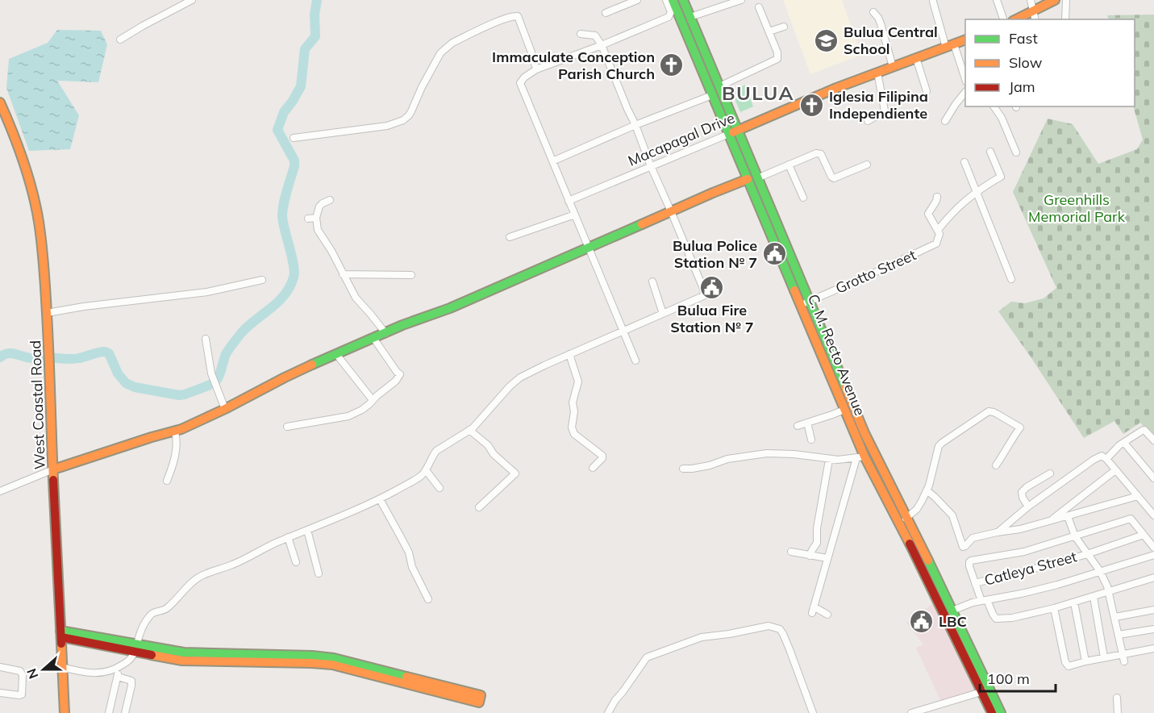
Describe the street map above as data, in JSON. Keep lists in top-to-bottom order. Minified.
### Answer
{"streets":{"main road":["Macapagal Drive","C. M. Recto Avenue","West Coastal Road"],"street":["Grotto Street","Catleya Street"]},"crossings":[["Macapagal Drive","C. M. Recto Avenue"],["Grotto Street","C. M. Recto Avenue"]],"districts":["BULUA"],"parks":["Greenhills Memorial Park"],"places":{"school or university":["Bulua Central School"],"church":["Immaculate Conception Parish Church","Iglesia Filipina Independiente"],"public building":["Bulua Police Station № 7","Bulua Fire Station № 7","LBC"]},"legend":["Fast","Slow","Jam"],"scale_bar":"100 m","north":"left"}
